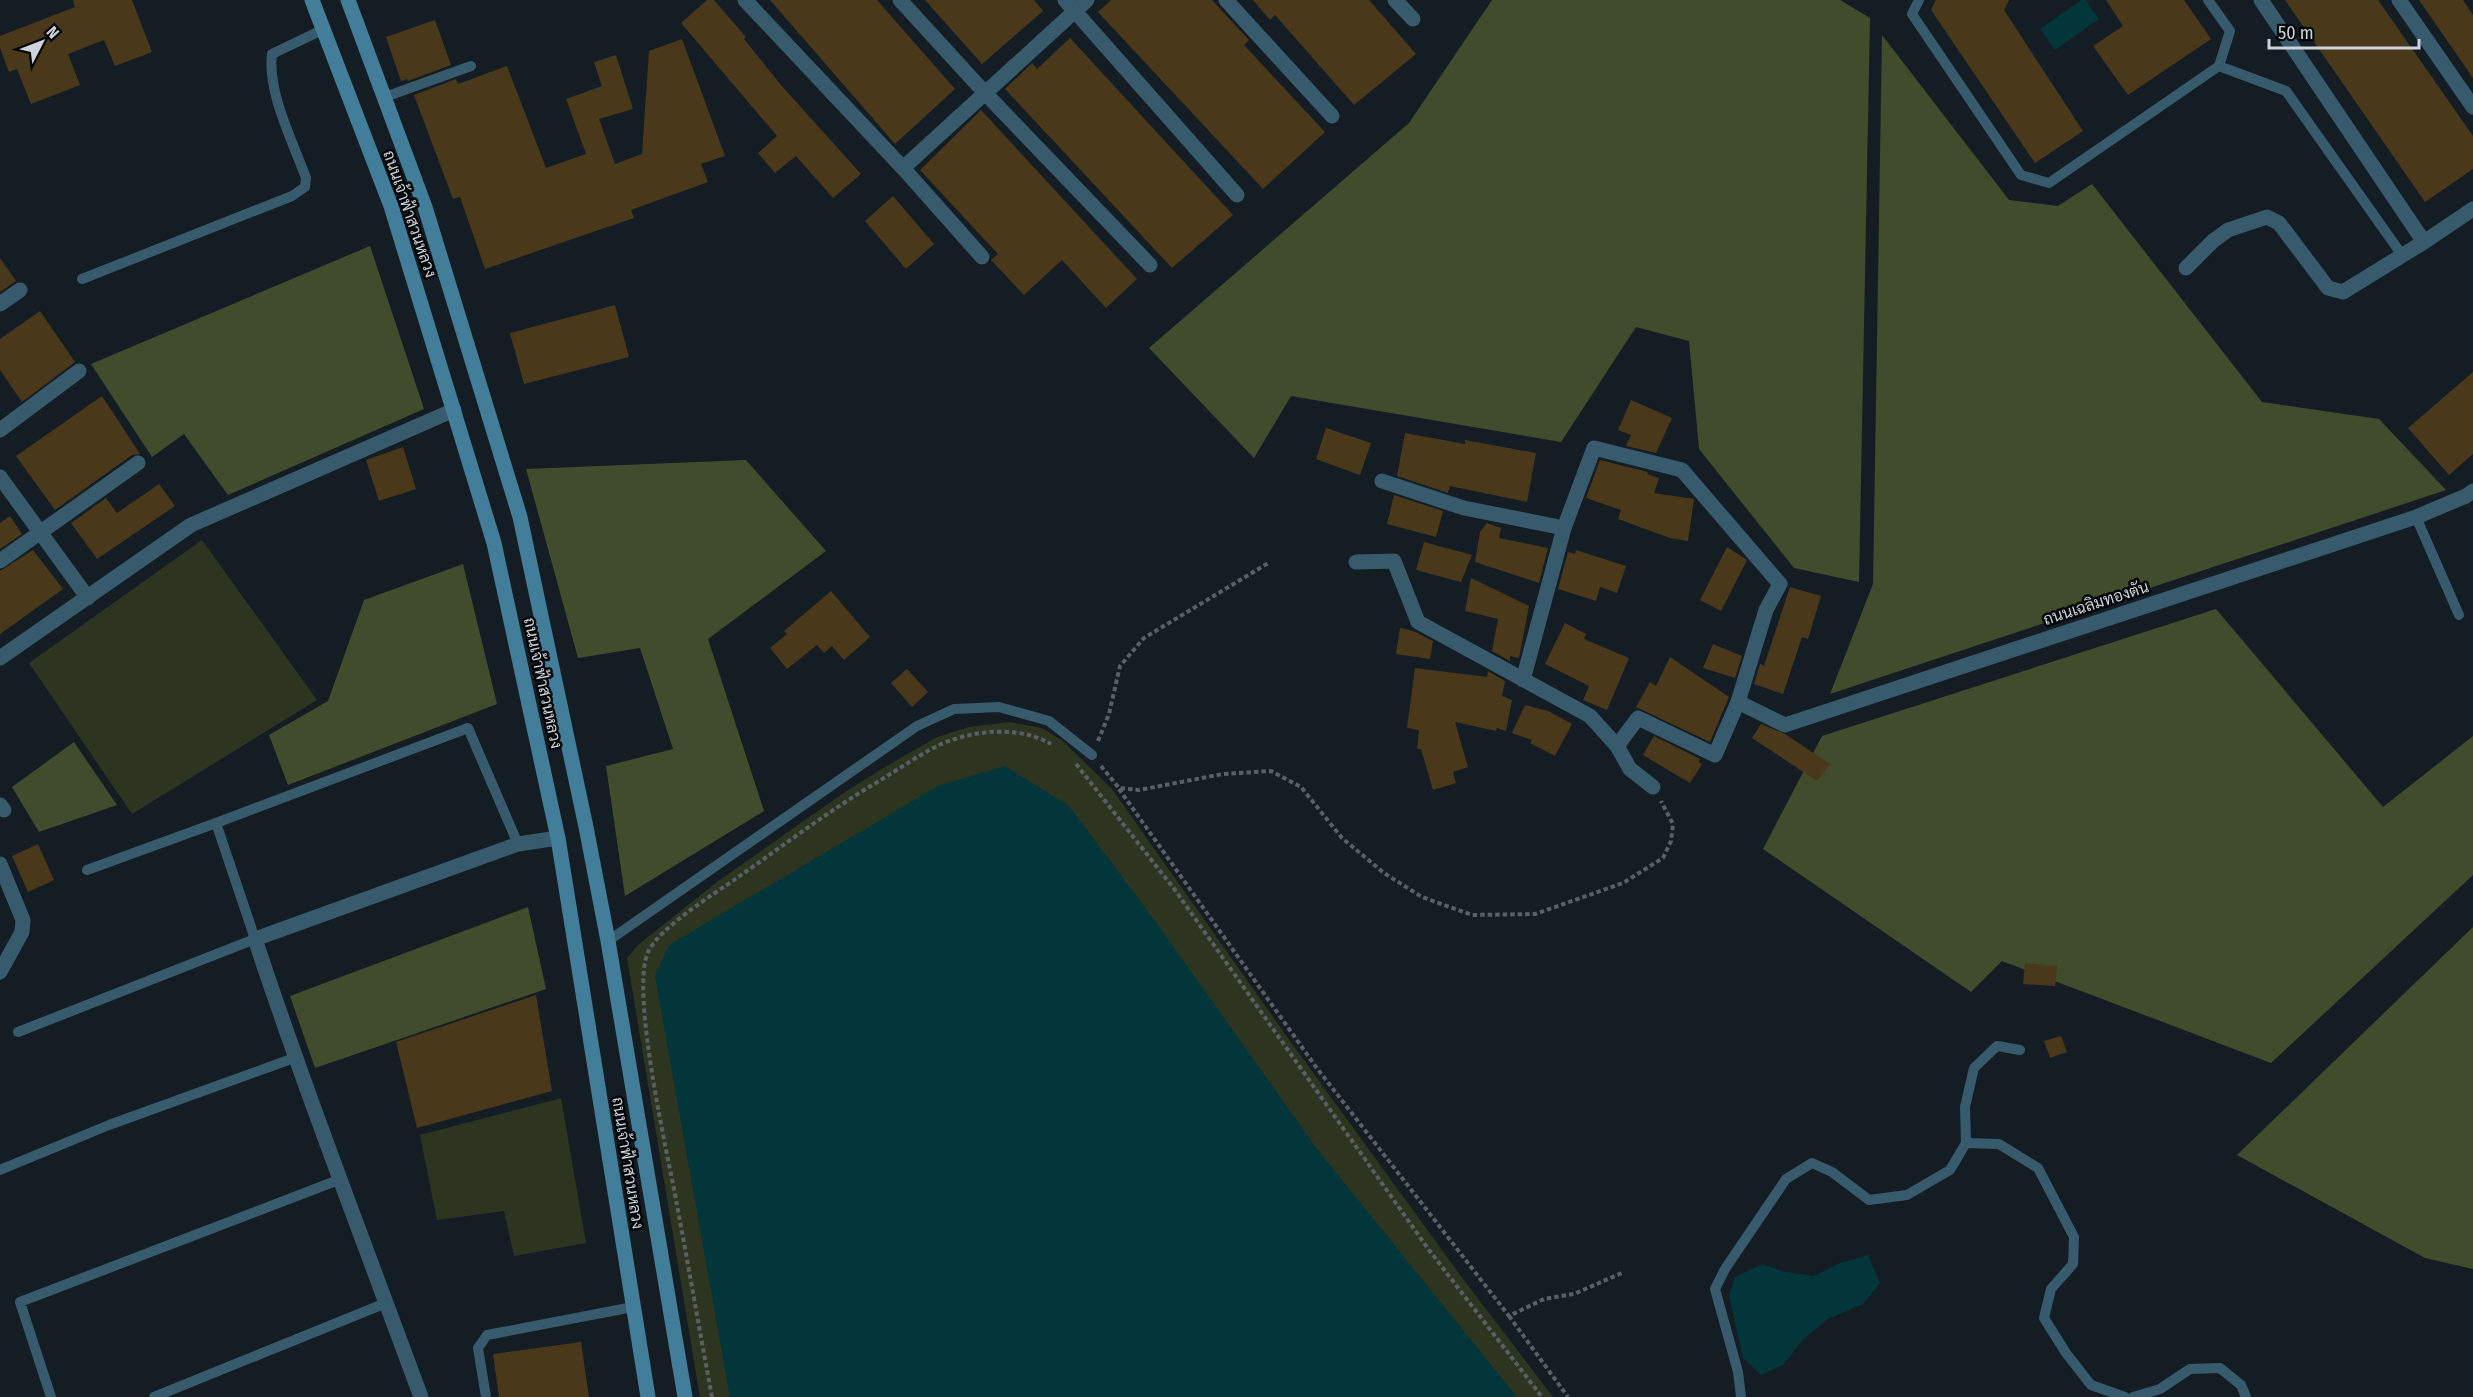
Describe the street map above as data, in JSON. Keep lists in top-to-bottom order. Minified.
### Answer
{"streets":{"main road":["ถนนเจ้าฟ้าสวนหลวง"],"street":["ถนนเฉลิมทองตัน"]},"scale_bar":"50 m","north":"top right"}
